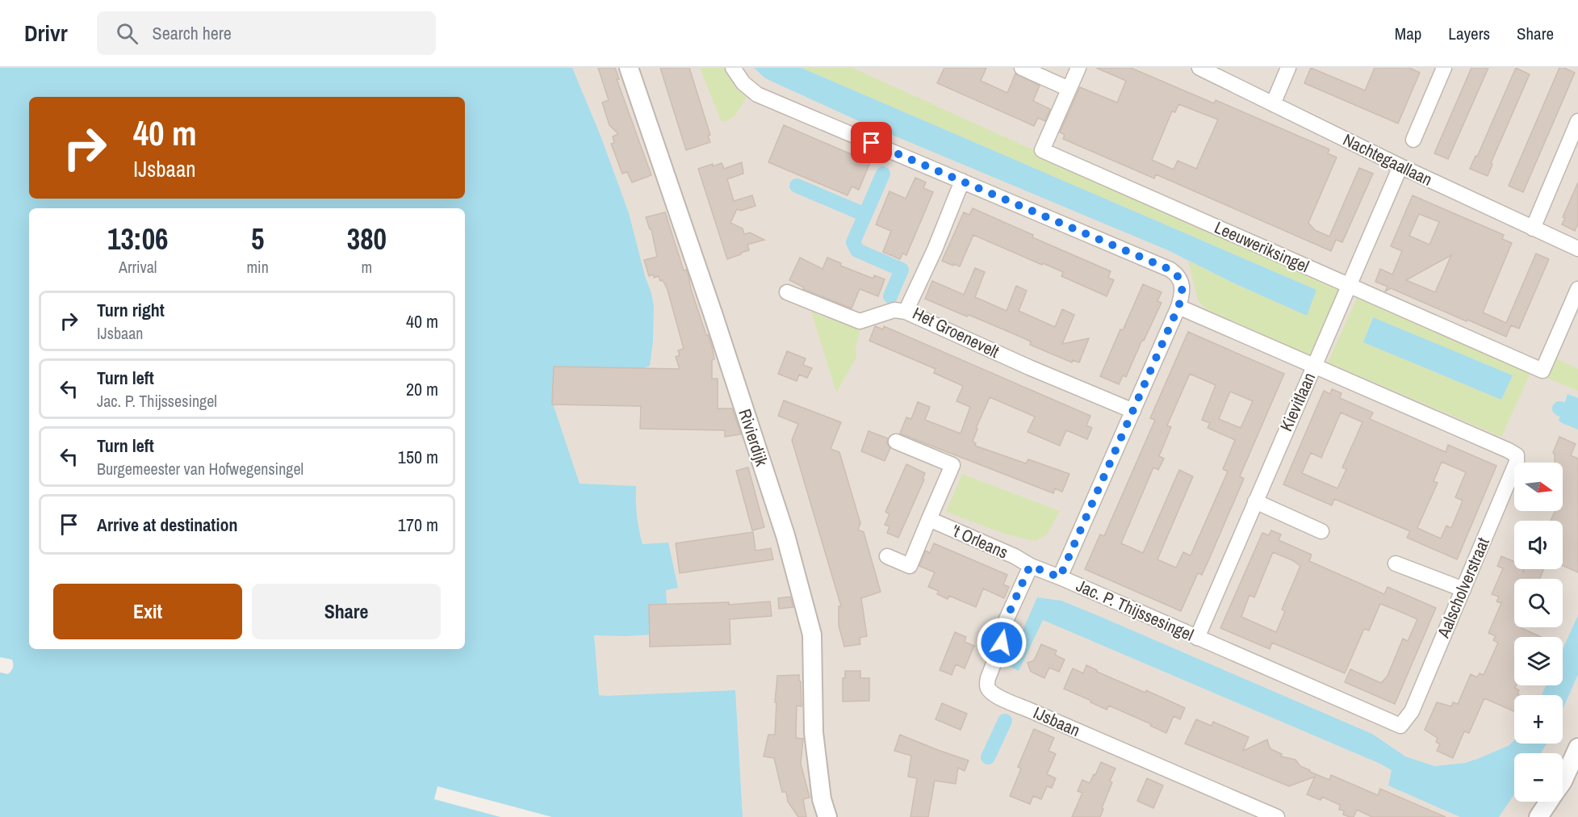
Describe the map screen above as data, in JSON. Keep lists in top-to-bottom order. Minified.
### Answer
{"streets":{"street":["Nachtegaallaan","Leeuweriksingel","Het Groenevelt","Kievitlaan","Rivierdijk","'t Orleans","Aalscholverstraat","Jac. P. Thijssesingel","IJsbaan"]},"crossings":[["Nachtegaallaan","Kievitlaan"],["Leeuweriksingel","Kievitlaan"],["Het Groenevelt","Jac. P. Thijssesingel"],["Kievitlaan","Aalscholverstraat"],["Kievitlaan","Jac. P. Thijssesingel"],["'t Orleans","IJsbaan"],["Aalscholverstraat","Jac. P. Thijssesingel"]],"north":"right","page":{"header":"Drivr","search":"Search here","nav":["Map","Layers","Share"],"turn":["40 m","IJsbaan"],"eta":["13:06","Arrival","5","min","380","m"],"list":[{"name":"Turn right","note":"IJsbaan","value":"40 m"},{"name":"Turn left","note":"Jac. P. Thijssesingel","value":"20 m"},{"name":"Turn left","note":"Burgemeester van Hofwegensingel","value":"150 m"},{"name":"Arrive at destination","value":"170 m"}],"map_buttons":["+","−"],"buttons":["Exit","Share"]}}
